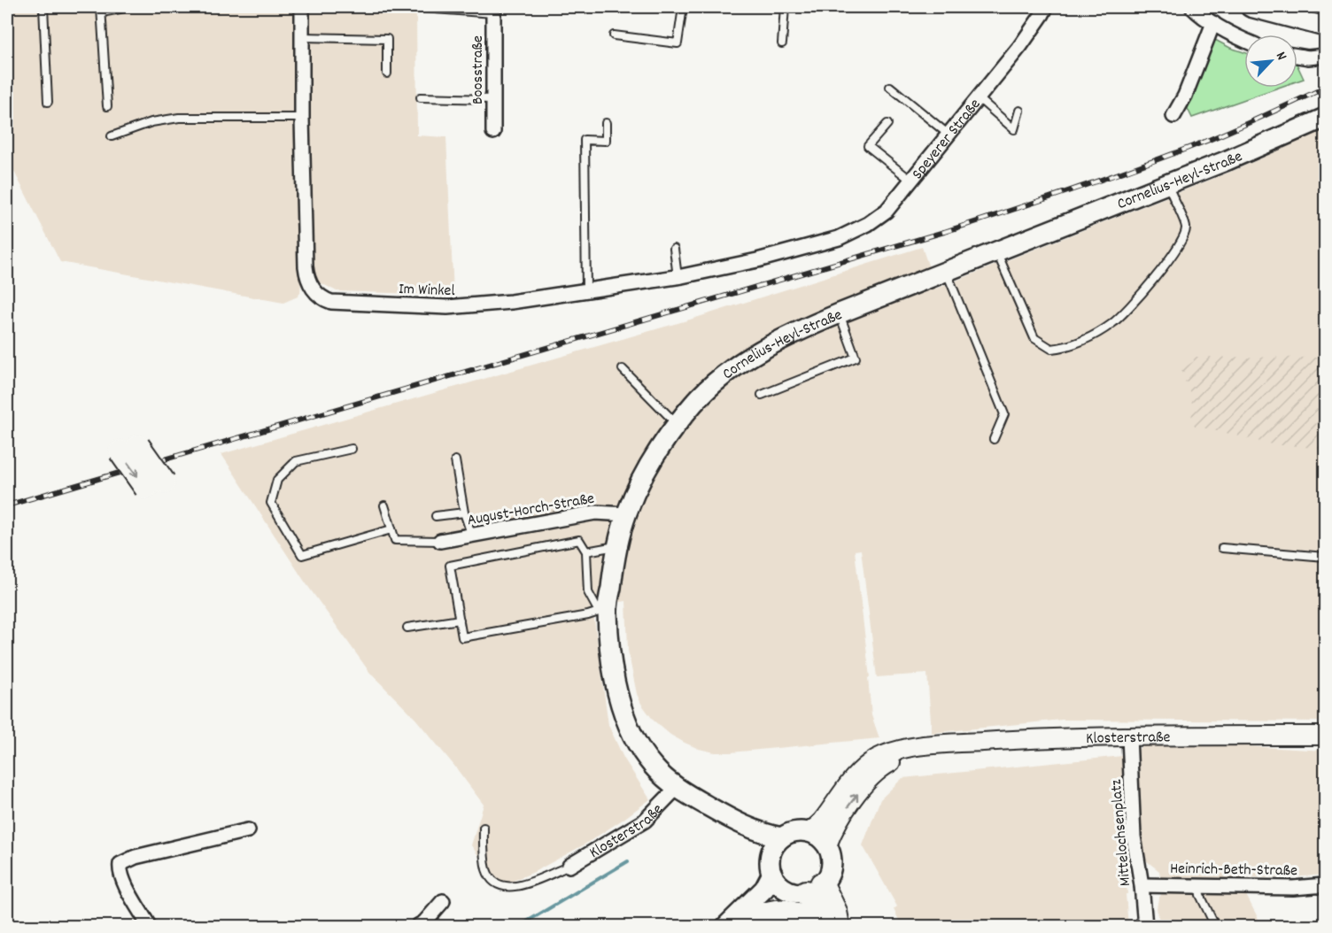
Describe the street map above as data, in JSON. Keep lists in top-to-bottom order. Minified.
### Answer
{"streets":{"main road":["Cornelius-Heyl-Straße","Klosterstraße"],"street":["Boosstraße","Speyerer Straße","Im Winkel","August-Horch-Straße","Mittelochsenplatz","Heinrich-Beth-Straße"]},"crossings":[["Speyerer Straße","Im Winkel"],["Cornelius-Heyl-Straße","August-Horch-Straße"],["Cornelius-Heyl-Straße","Klosterstraße"],["Klosterstraße","Mittelochsenplatz"],["Mittelochsenplatz","Heinrich-Beth-Straße"]],"north":"top right"}
